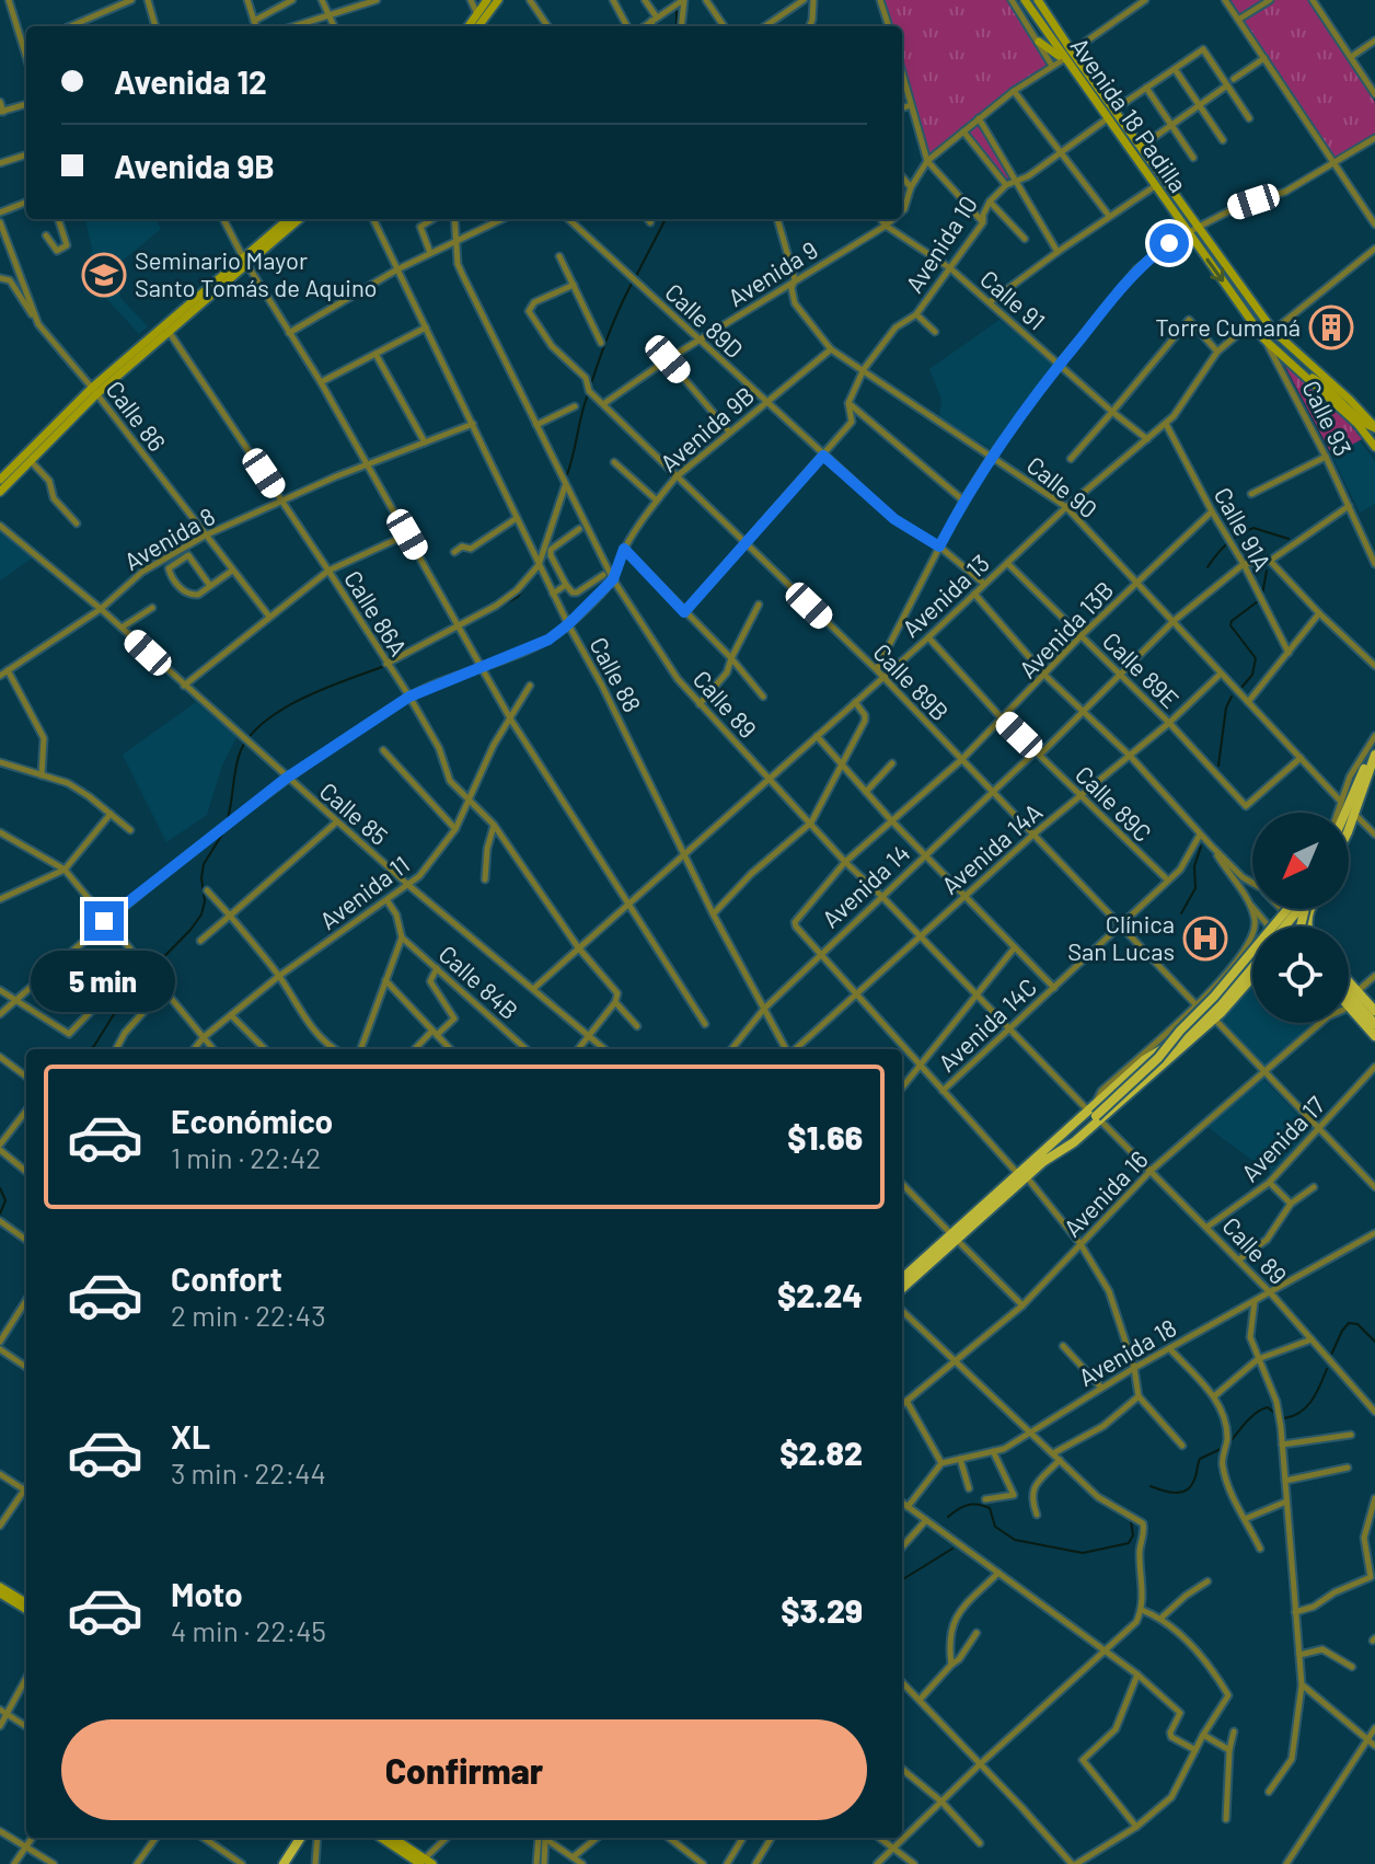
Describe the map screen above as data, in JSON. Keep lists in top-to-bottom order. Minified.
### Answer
{"streets":{"street":["Avenida 18 Padilla","Avenida 10","Avenida 9","Calle 91","Calle 89D","Calle 86","Calle 93","Avenida 9B","Calle 90","Calle 91A","Avenida 8","Avenida 13","Calle 86A","Avenida 13B","Calle 89E","Calle 88","Calle 89B","Calle 89","Calle 89C","Calle 85","Avenida 14A","Avenida 14","Avenida 11","Calle 84B","Avenida 14C","Avenida 17","Avenida 16","Avenida 18"]},"crossings":[["Avenida 18 Padilla","Avenida 10"],["Avenida 18 Padilla","Avenida 9"],["Avenida 18 Padilla","Calle 93"],["Avenida 10","Calle 91"],["Avenida 10","Calle 90"],["Avenida 9","Calle 91"],["Avenida 9","Calle 89D"],["Avenida 9","Calle 90"],["Avenida 9","Calle 89B"],["Calle 91","Avenida 13"],["Calle 89D","Avenida 9B"],["Calle 89D","Avenida 13"],["Calle 86","Avenida 8"],["Avenida 9B","Calle 90"],["Avenida 9B","Calle 86A"],["Avenida 9B","Calle 88"],["Avenida 9B","Calle 89B"],["Avenida 9B","Calle 89"],["Avenida 9B","Calle 85"],["Calle 90","Avenida 13"],["Calle 90","Avenida 13B"],["Calle 90","Calle 89E"],["Calle 90","Avenida 14A"],["Calle 90","Avenida 14"],["Calle 91A","Avenida 13B"],["Calle 91A","Avenida 14"],["Avenida 8","Calle 86A"],["Avenida 8","Calle 88"],["Avenida 8","Calle 85"],["Avenida 13","Calle 86A"],["Avenida 13","Calle 89E"],["Avenida 13","Calle 88"],["Avenida 13","Calle 89B"],["Avenida 13","Calle 89"],["Avenida 13","Calle 89C"],["Avenida 13","Calle 85"],["Calle 86A","Avenida 11"],["Avenida 13B","Calle 89E"],["Avenida 13B","Calle 89B"],["Avenida 13B","Calle 89"],["Avenida 13B","Calle 89C"],["Avenida 13B","Avenida 14"],["Calle 89E","Avenida 14A"],["Calle 89E","Avenida 14"],["Calle 88","Avenida 14"],["Calle 89B","Avenida 14A"],["Calle 89B","Avenida 14"],["Calle 89B","Avenida 14C"],["Calle 89","Avenida 14A"],["Calle 89","Avenida 14"],["Calle 89","Avenida 14C"],["Calle 89","Avenida 17"],["Calle 89","Avenida 16"],["Calle 89","Avenida 18"],["Calle 89C","Avenida 14A"],["Calle 89C","Avenida 14"],["Calle 89C","Avenida 14C"],["Calle 85","Avenida 11"]],"places":{"school or university":["Seminario Mayor Santo Tomás de Aquino"],"building":["Torre Cumaná"],"hospital":["Clínica San Lucas"]},"north":"bottom left","page":{"banner":["Avenida 12","Avenida 9B"],"bubble":"5 min","list":[{"name":"Económico","note":"1 min · 22:42","value":"$1.66"},{"name":"Confort","note":"2 min · 22:43","value":"$2.24"},{"name":"XL","note":"3 min · 22:44","value":"$2.82"},{"name":"Moto","note":"4 min · 22:45","value":"$3.29"}],"buttons":"Confirmar"}}
